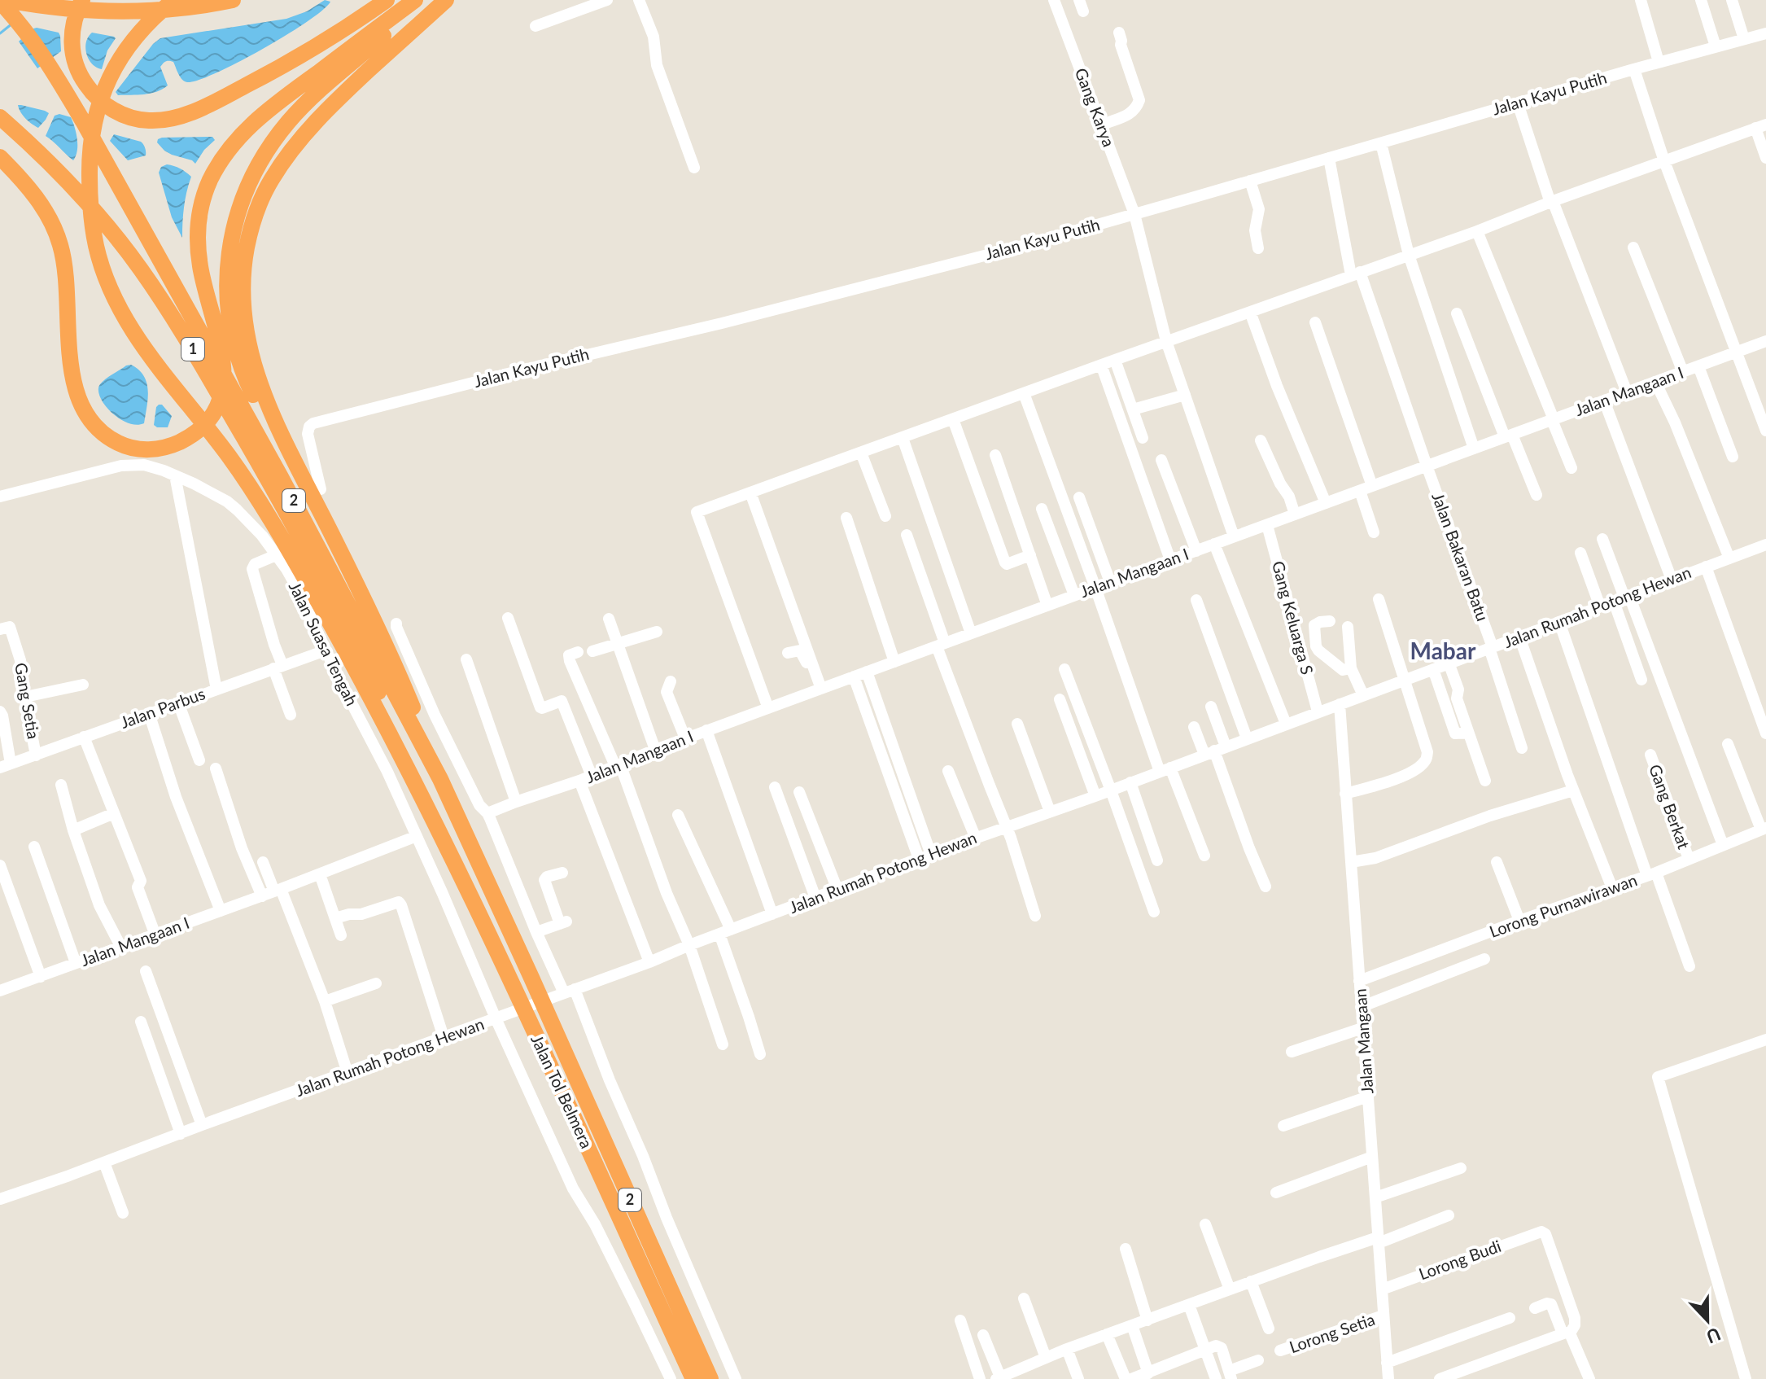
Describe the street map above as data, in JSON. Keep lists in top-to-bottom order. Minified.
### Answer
{"streets":{"highway":["1","2","Jalan Tol Belmera"],"street":["Jalan Kayu Putih","Gang Karya","Jalan Mangaan I","Jalan Bakaran Batu","Jalan Rumah Potong Hewan","Gang Keluarga S","Jalan Suasa Tengah","Gang Setia","Jalan Parbus","Gang Berkat","Lorong Purnawirawan","Jalan Mangaan","Lorong Budi","Lorong Setia"]},"crossings":[["Jalan Kayu Putih","Gang Karya"],["Jalan Kayu Putih","Jalan Bakaran Batu"],["Gang Karya","Jalan Mangaan I"],["1","2"],["Jalan Mangaan I","Jalan Bakaran Batu"],["Jalan Mangaan I","Gang Keluarga S"],["Jalan Mangaan I","Jalan Suasa Tengah"],["2","Jalan Tol Belmera"],["Jalan Bakaran Batu","Jalan Rumah Potong Hewan"],["Jalan Rumah Potong Hewan","Gang Keluarga S"],["Jalan Rumah Potong Hewan","Jalan Suasa Tengah"],["Jalan Rumah Potong Hewan","Jalan Mangaan"],["Jalan Suasa Tengah","Jalan Parbus"],["Gang Setia","Jalan Parbus"],["Gang Berkat","Lorong Purnawirawan"],["Lorong Purnawirawan","Jalan Mangaan"],["Jalan Mangaan","Lorong Budi"],["Jalan Mangaan","Lorong Setia"]],"districts":["Mabar"],"north":"bottom"}
